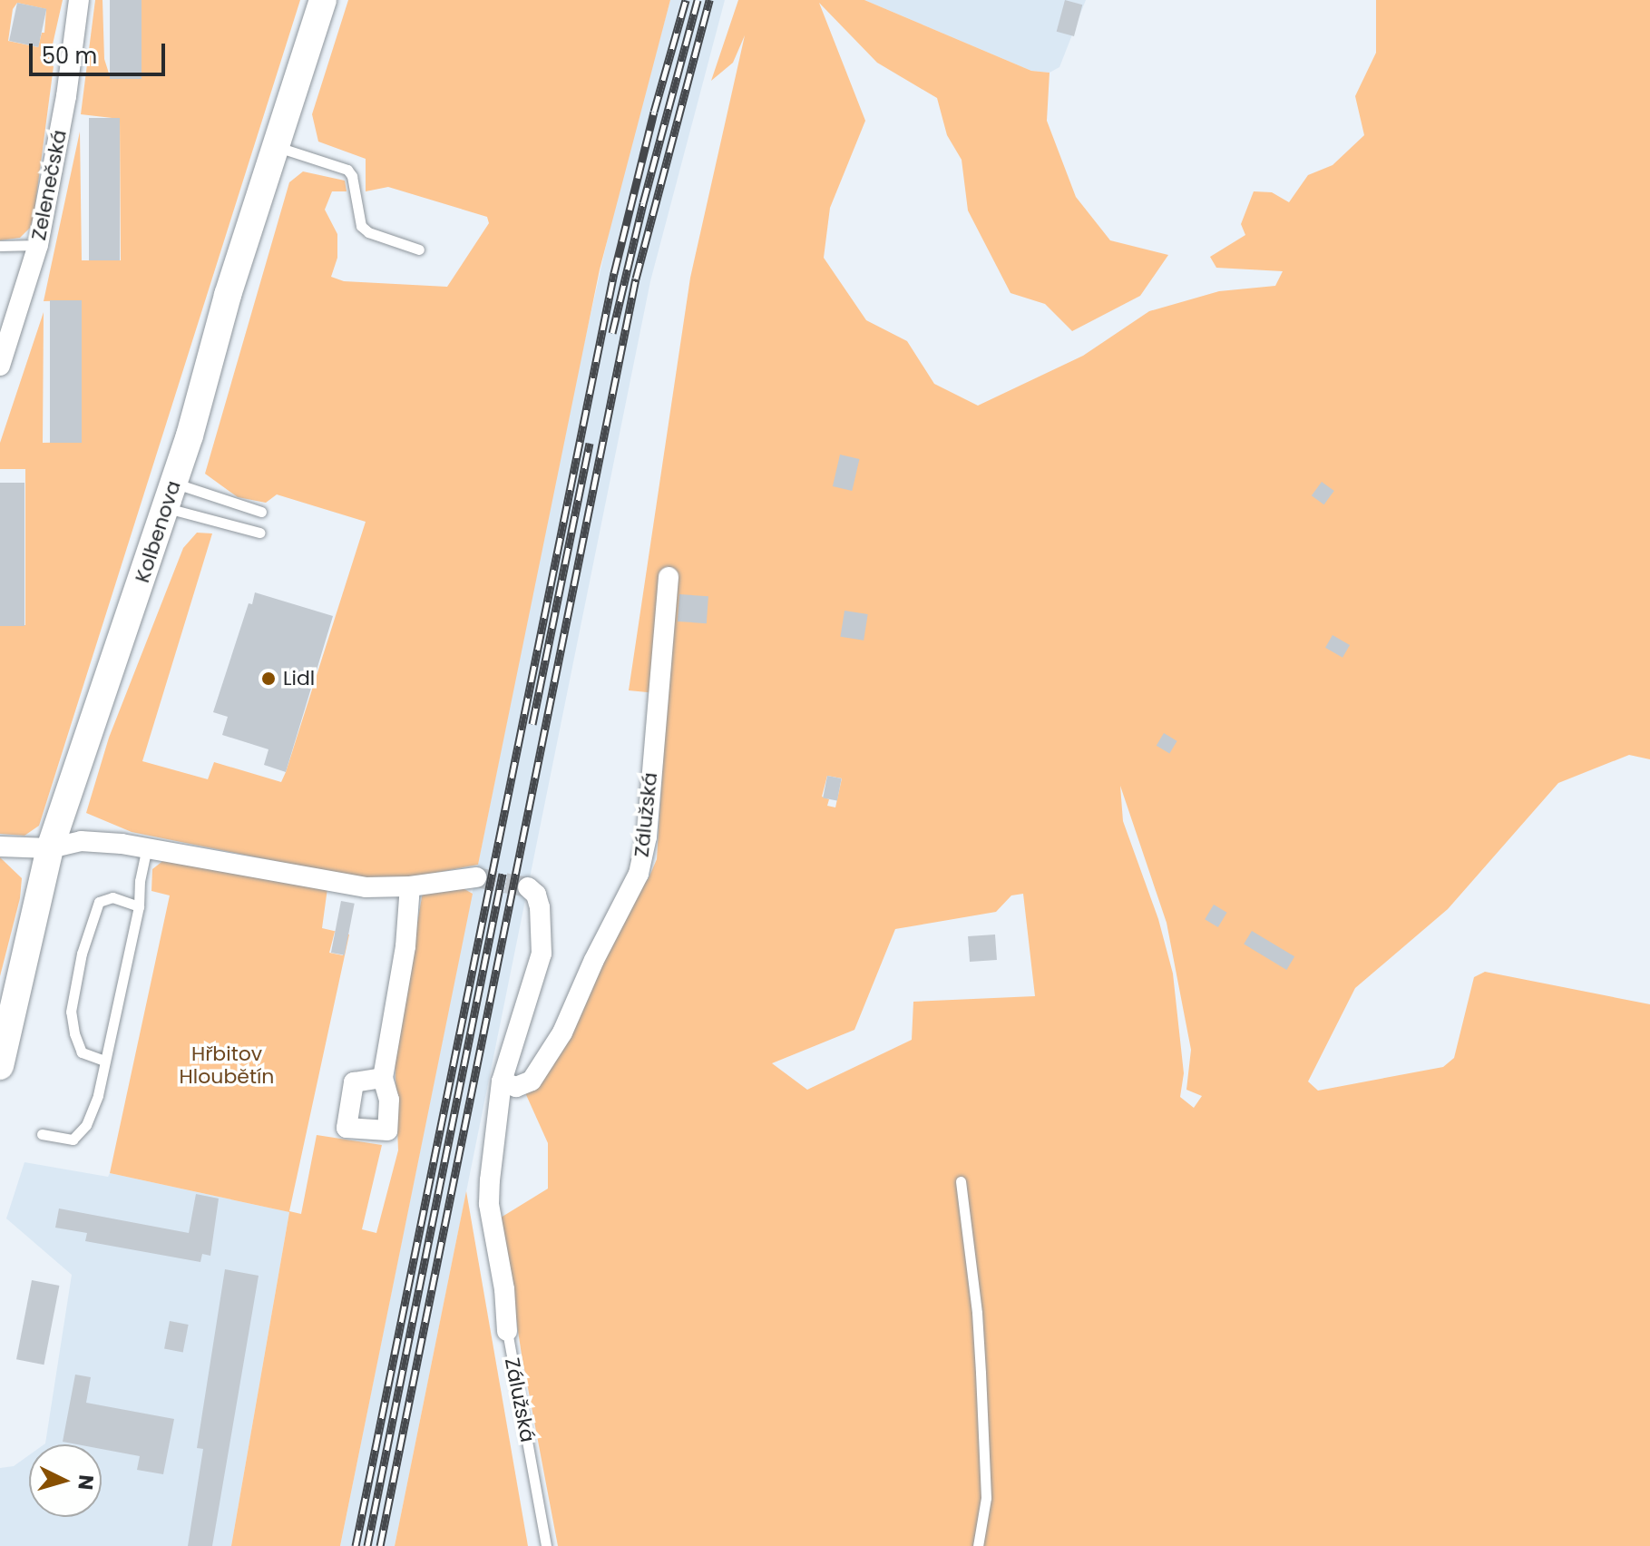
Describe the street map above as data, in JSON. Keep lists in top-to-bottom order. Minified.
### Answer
{"streets":{"main road":["Kolbenova"],"street":["Zelenečská","Zálužská"]},"parks":["Hřbitov Hloubětín"],"places":["Lidl"],"scale_bar":"50 m","north":"right"}
